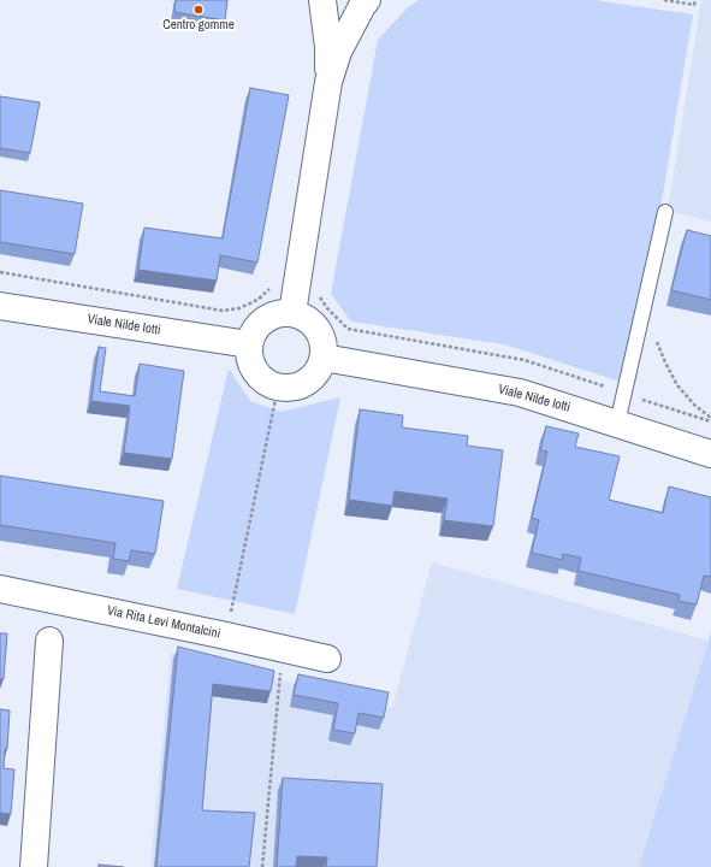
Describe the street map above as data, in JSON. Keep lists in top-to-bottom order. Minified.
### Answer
{"streets":{"street":["Viale Nilde Iotti","Via Rita Levi Montalcini"]},"places":["Centro gomme"]}
